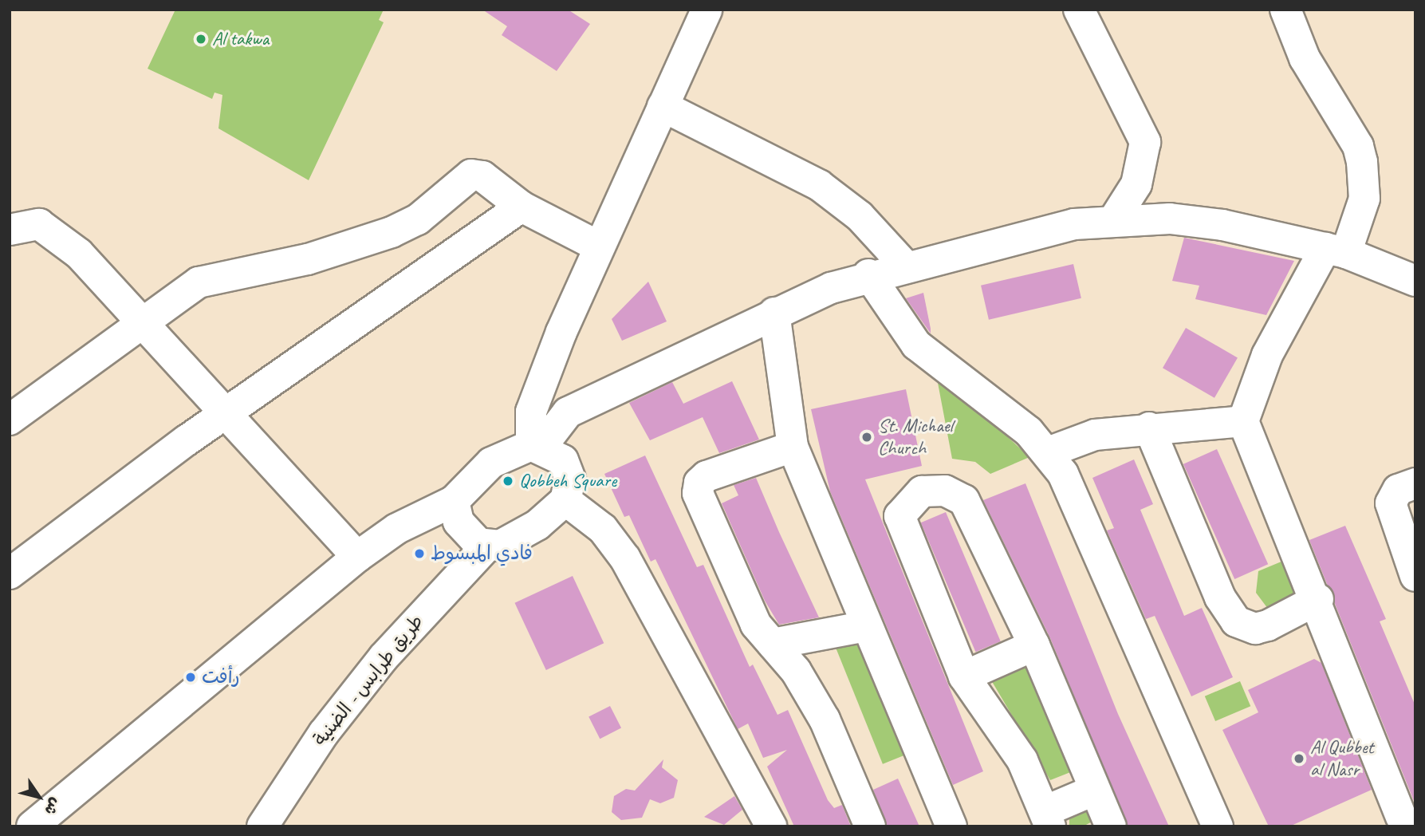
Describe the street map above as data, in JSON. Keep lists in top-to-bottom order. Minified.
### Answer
{"streets":{"street":["طريق طرابس - الضنية"]},"places":["Al takwa","St. Michael Church","Qobbeh Square","فادي المبسوط","رأفت","Al Qubbet al Nasr"],"north":"bottom right"}
